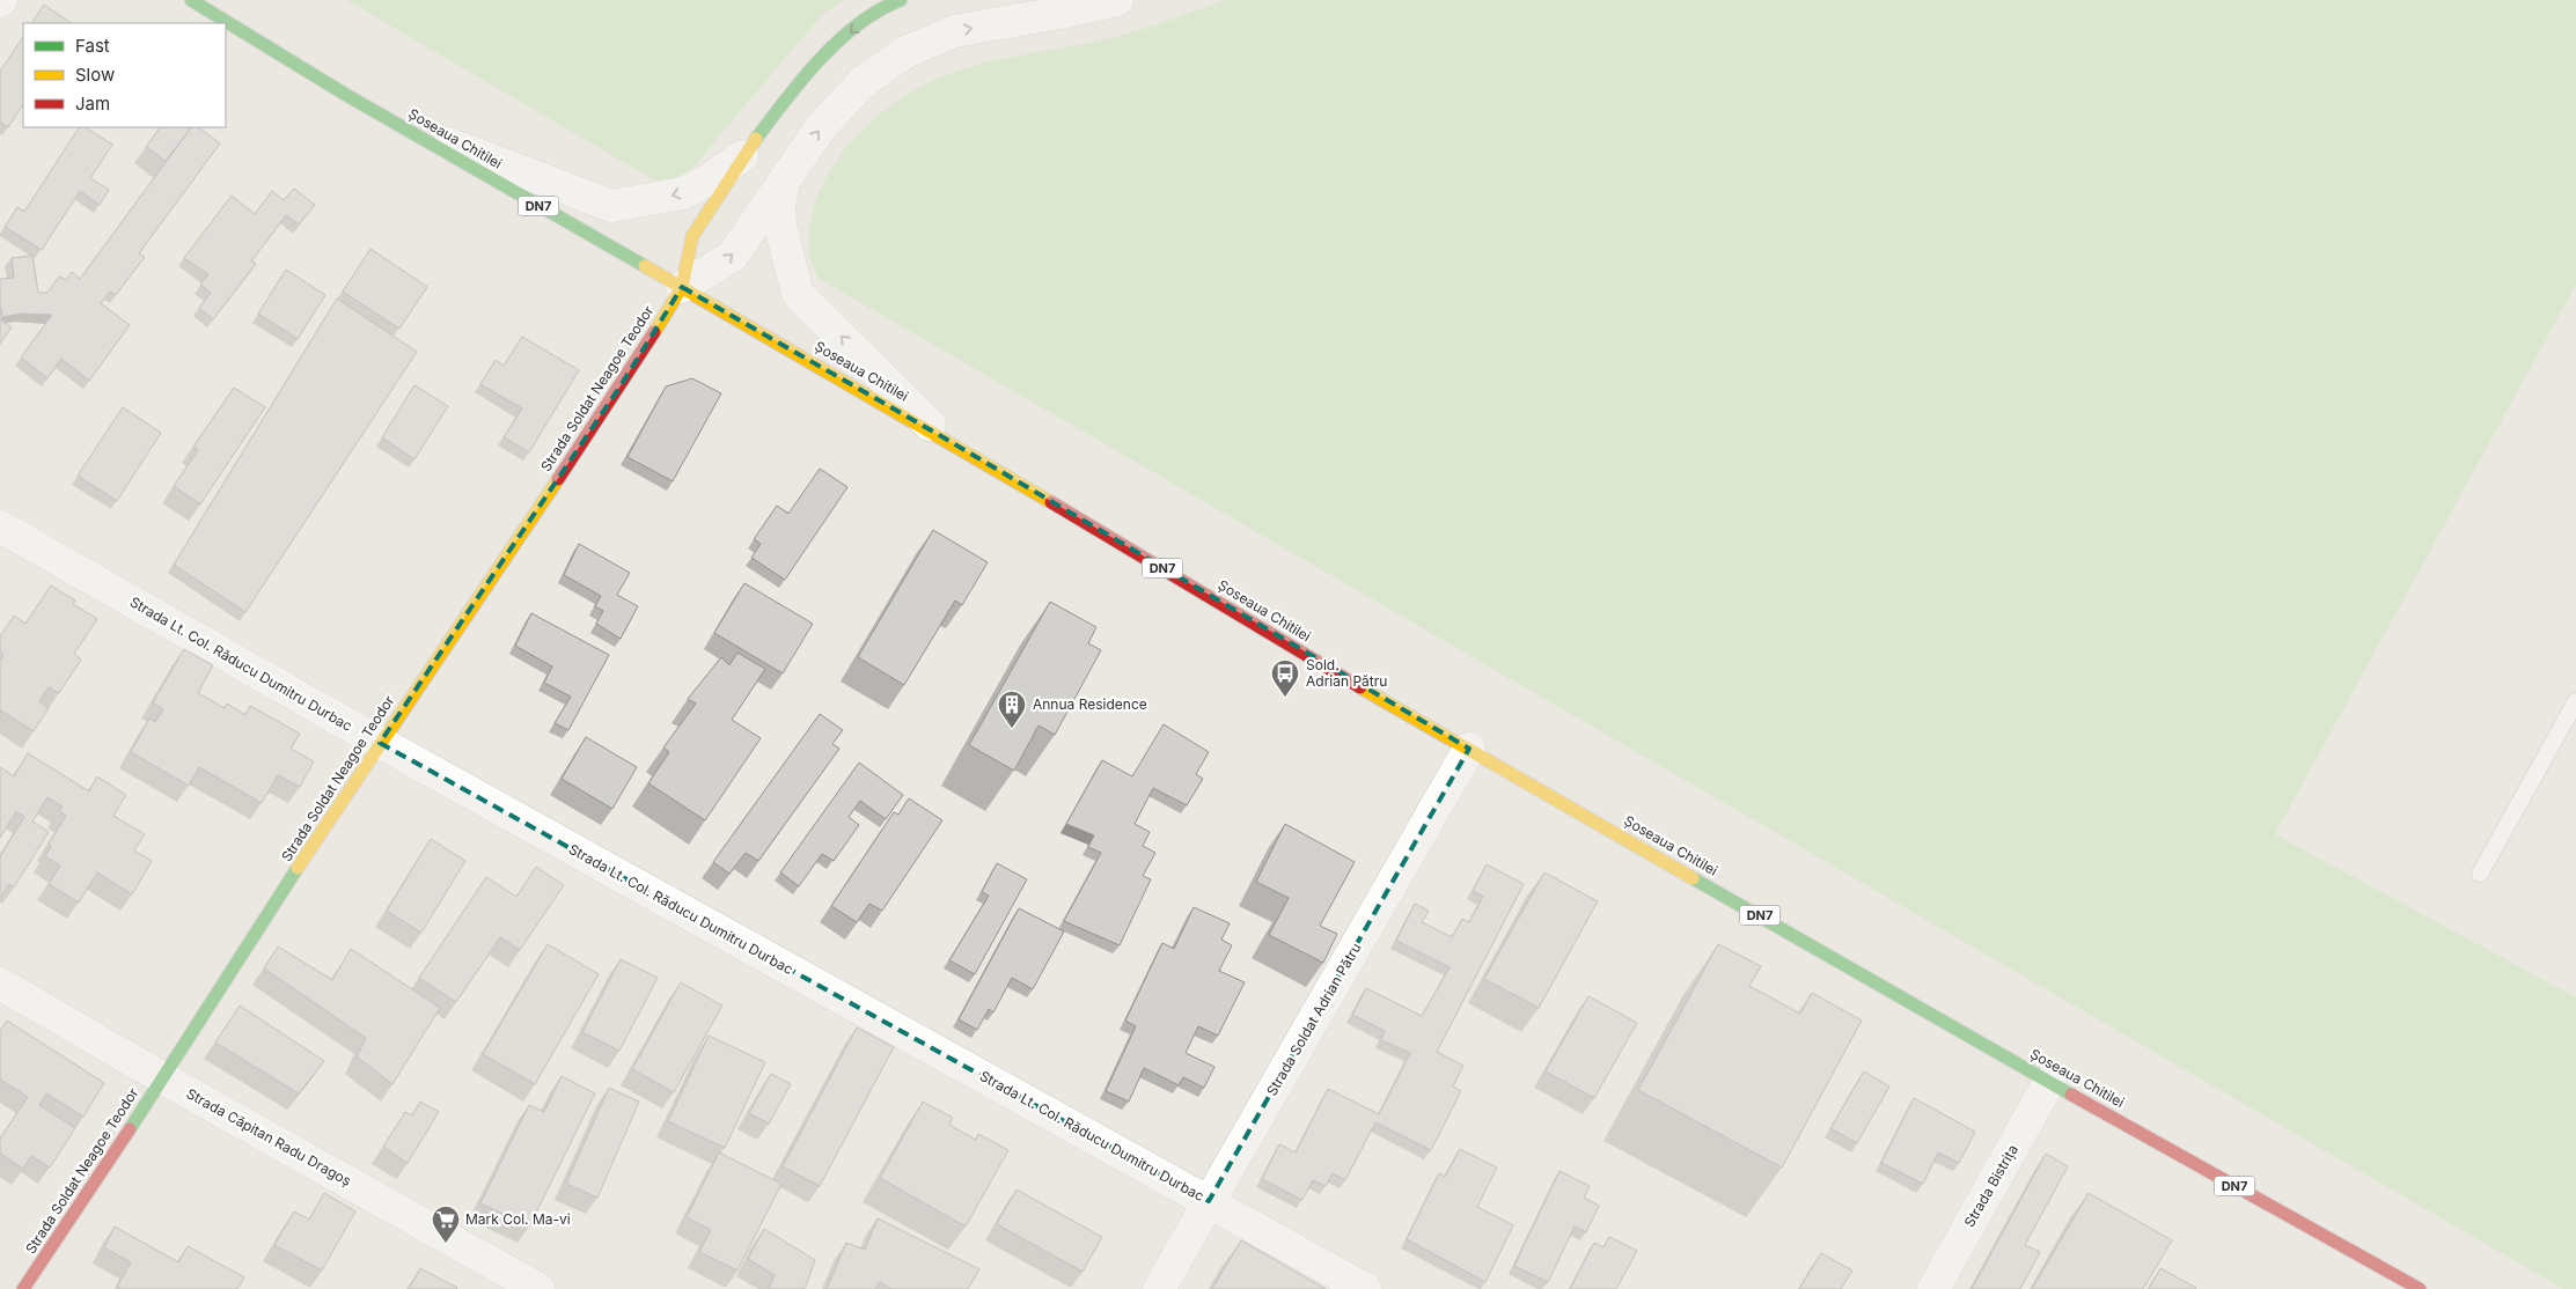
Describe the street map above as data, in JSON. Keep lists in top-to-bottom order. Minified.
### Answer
{"streets":{"main road":["Șoseaua Chitilei","DN7","Strada Soldat Neagoe Teodor"],"street":["Strada Lt. Col. Răducu Dumitru Durbac","Strada Soldat Adrian Pătru","Strada Căpitan Radu Dragoș","Strada Bistrița"]},"crossings":[["Șoseaua Chitilei","Strada Soldat Neagoe Teodor"],["Șoseaua Chitilei","Strada Soldat Adrian Pătru"],["Șoseaua Chitilei","Strada Bistrița"],["Strada Soldat Neagoe Teodor","Strada Lt. Col. Răducu Dumitru Durbac"],["Strada Soldat Neagoe Teodor","Strada Căpitan Radu Dragoș"],["Strada Lt. Col. Răducu Dumitru Durbac","Strada Soldat Adrian Pătru"]],"places":{"bus stop":["Sold. Adrian Pătru"],"building":["Annua Residence"],"supermarket":["Mark Col. Ma-vi"]},"legend":["Fast","Slow","Jam"]}
